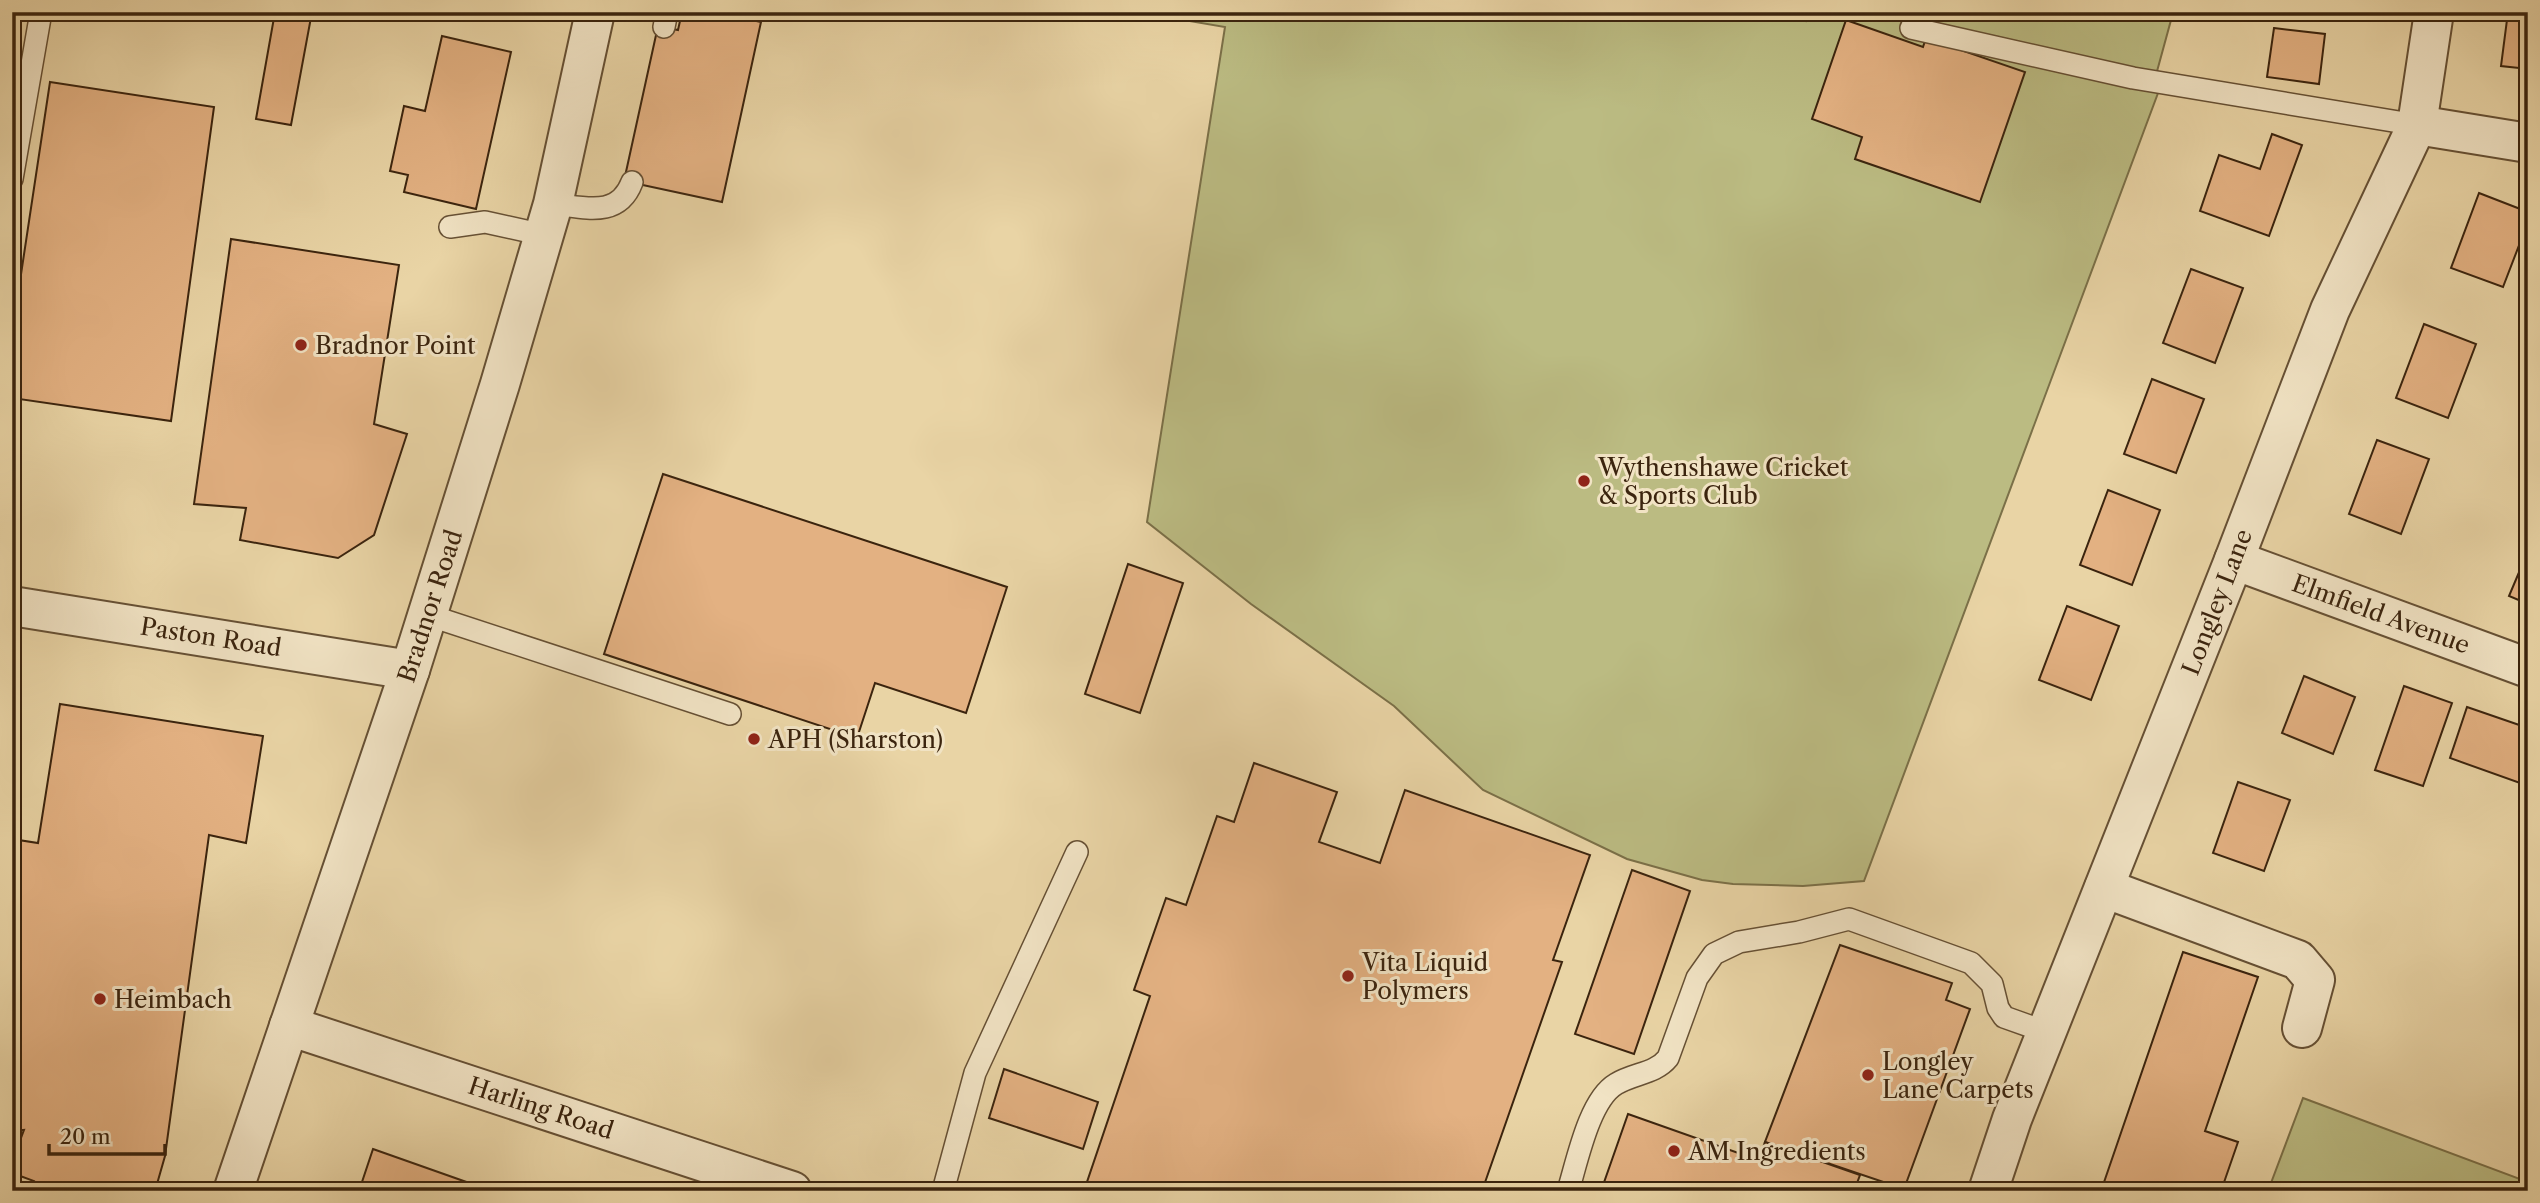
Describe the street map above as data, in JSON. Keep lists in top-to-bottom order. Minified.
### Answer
{"streets":{"street":["Longley Lane","Bradnor Road","Elmfield Avenue","Paston Road","Harling Road"]},"crossings":[["Longley Lane","Elmfield Avenue"],["Bradnor Road","Paston Road"],["Bradnor Road","Harling Road"]],"places":["Bradnor Point","Wythenshawe Cricket & Sports Club","APH (Sharston)","Vita Liquid Polymers","Heimbach","Longley Lane Carpets","AM Ingredients"],"scale_bar":"20 m"}
